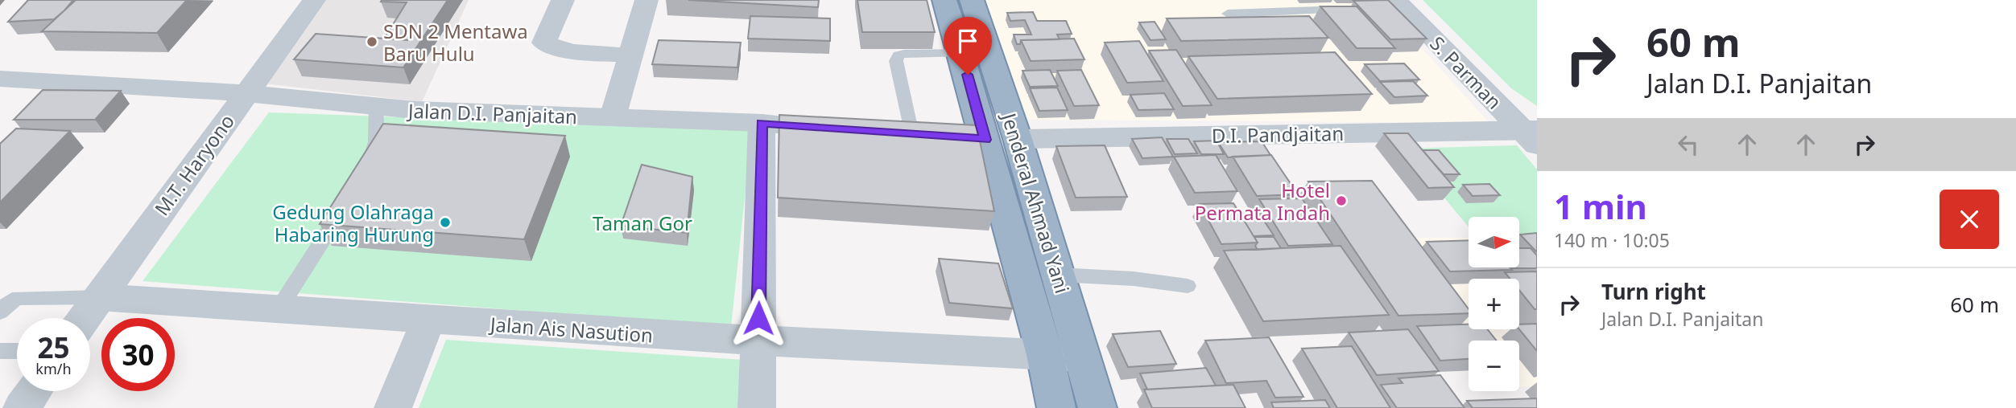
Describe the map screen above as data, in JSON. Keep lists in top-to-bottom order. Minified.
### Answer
{"streets":{"highway":["Jenderal Ahmad Yani"],"street":["S. Parman","Jalan D.I. Panjaitan","D.I. Pandjaitan","M.T. Haryono","Jalan Ais Nasution"]},"crossings":[["S. Parman","D.I. Pandjaitan"],["Jalan D.I. Panjaitan","M.T. Haryono"],["D.I. Pandjaitan","Jenderal Ahmad Yani"],["M.T. Haryono","Jalan Ais Nasution"],["Jenderal Ahmad Yani","Jalan Ais Nasution"]],"parks":["Taman Gor"],"places":["SDN 2 Mentawa Baru Hulu","Hotel Permata Indah","Gedung Olahraga Habaring Hurung"],"north":"right","page":{"turn":["60 m","Jalan D.I. Panjaitan"],"heading":["1 min","140 m · 10:05"],"map_buttons":["+","−"],"list":[{"name":"Turn right","note":"Jalan D.I. Panjaitan","value":"60 m"}],"speed":"25 km/h","limit":"30"}}
